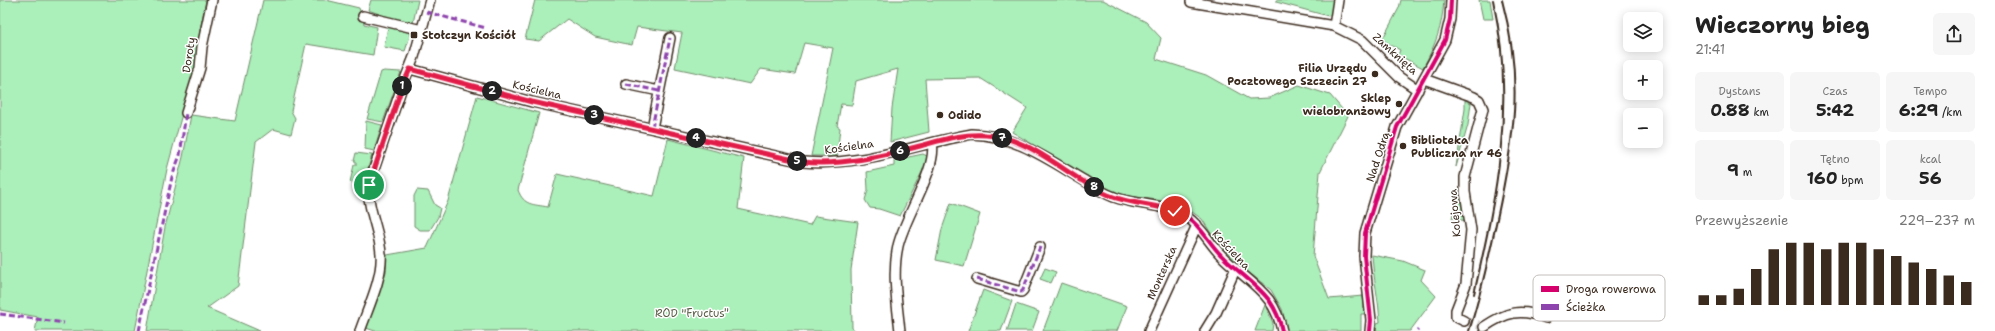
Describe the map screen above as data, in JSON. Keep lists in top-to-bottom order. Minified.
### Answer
{"streets":{"street":["Zamknięta","Doroty","Kościelna","Nad Odrą","Kolejowa","Monterska"]},"crossings":[["Zamknięta","Nad Odrą"],["Kościelna","Monterska"],["Nad Odrą","Kolejowa"]],"parks":["ROD \"Fructus\""],"places":{"transit":["Stołczyn Kościół"],"other":["Filia Urzędu Pocztowego Szczecin 27","Sklep wielobranżowy","Odido","Biblioteka Publiczna nr 46"]},"legend":["Droga rowerowa","Ścieżka"],"page":{"heading":["Wieczorny bieg","21:41"],"map_buttons":["+","−"],"stats":[["Dystans","0.88 km"],["Czas","5:42"],["Tempo","6:29 /km"],["9 m"],["Tętno","160 bpm"],["kcal","56"]],"pins":["1","2","3","4","7","6","5","8"],"chart":["Przewyższenie","229–237 m"]}}
